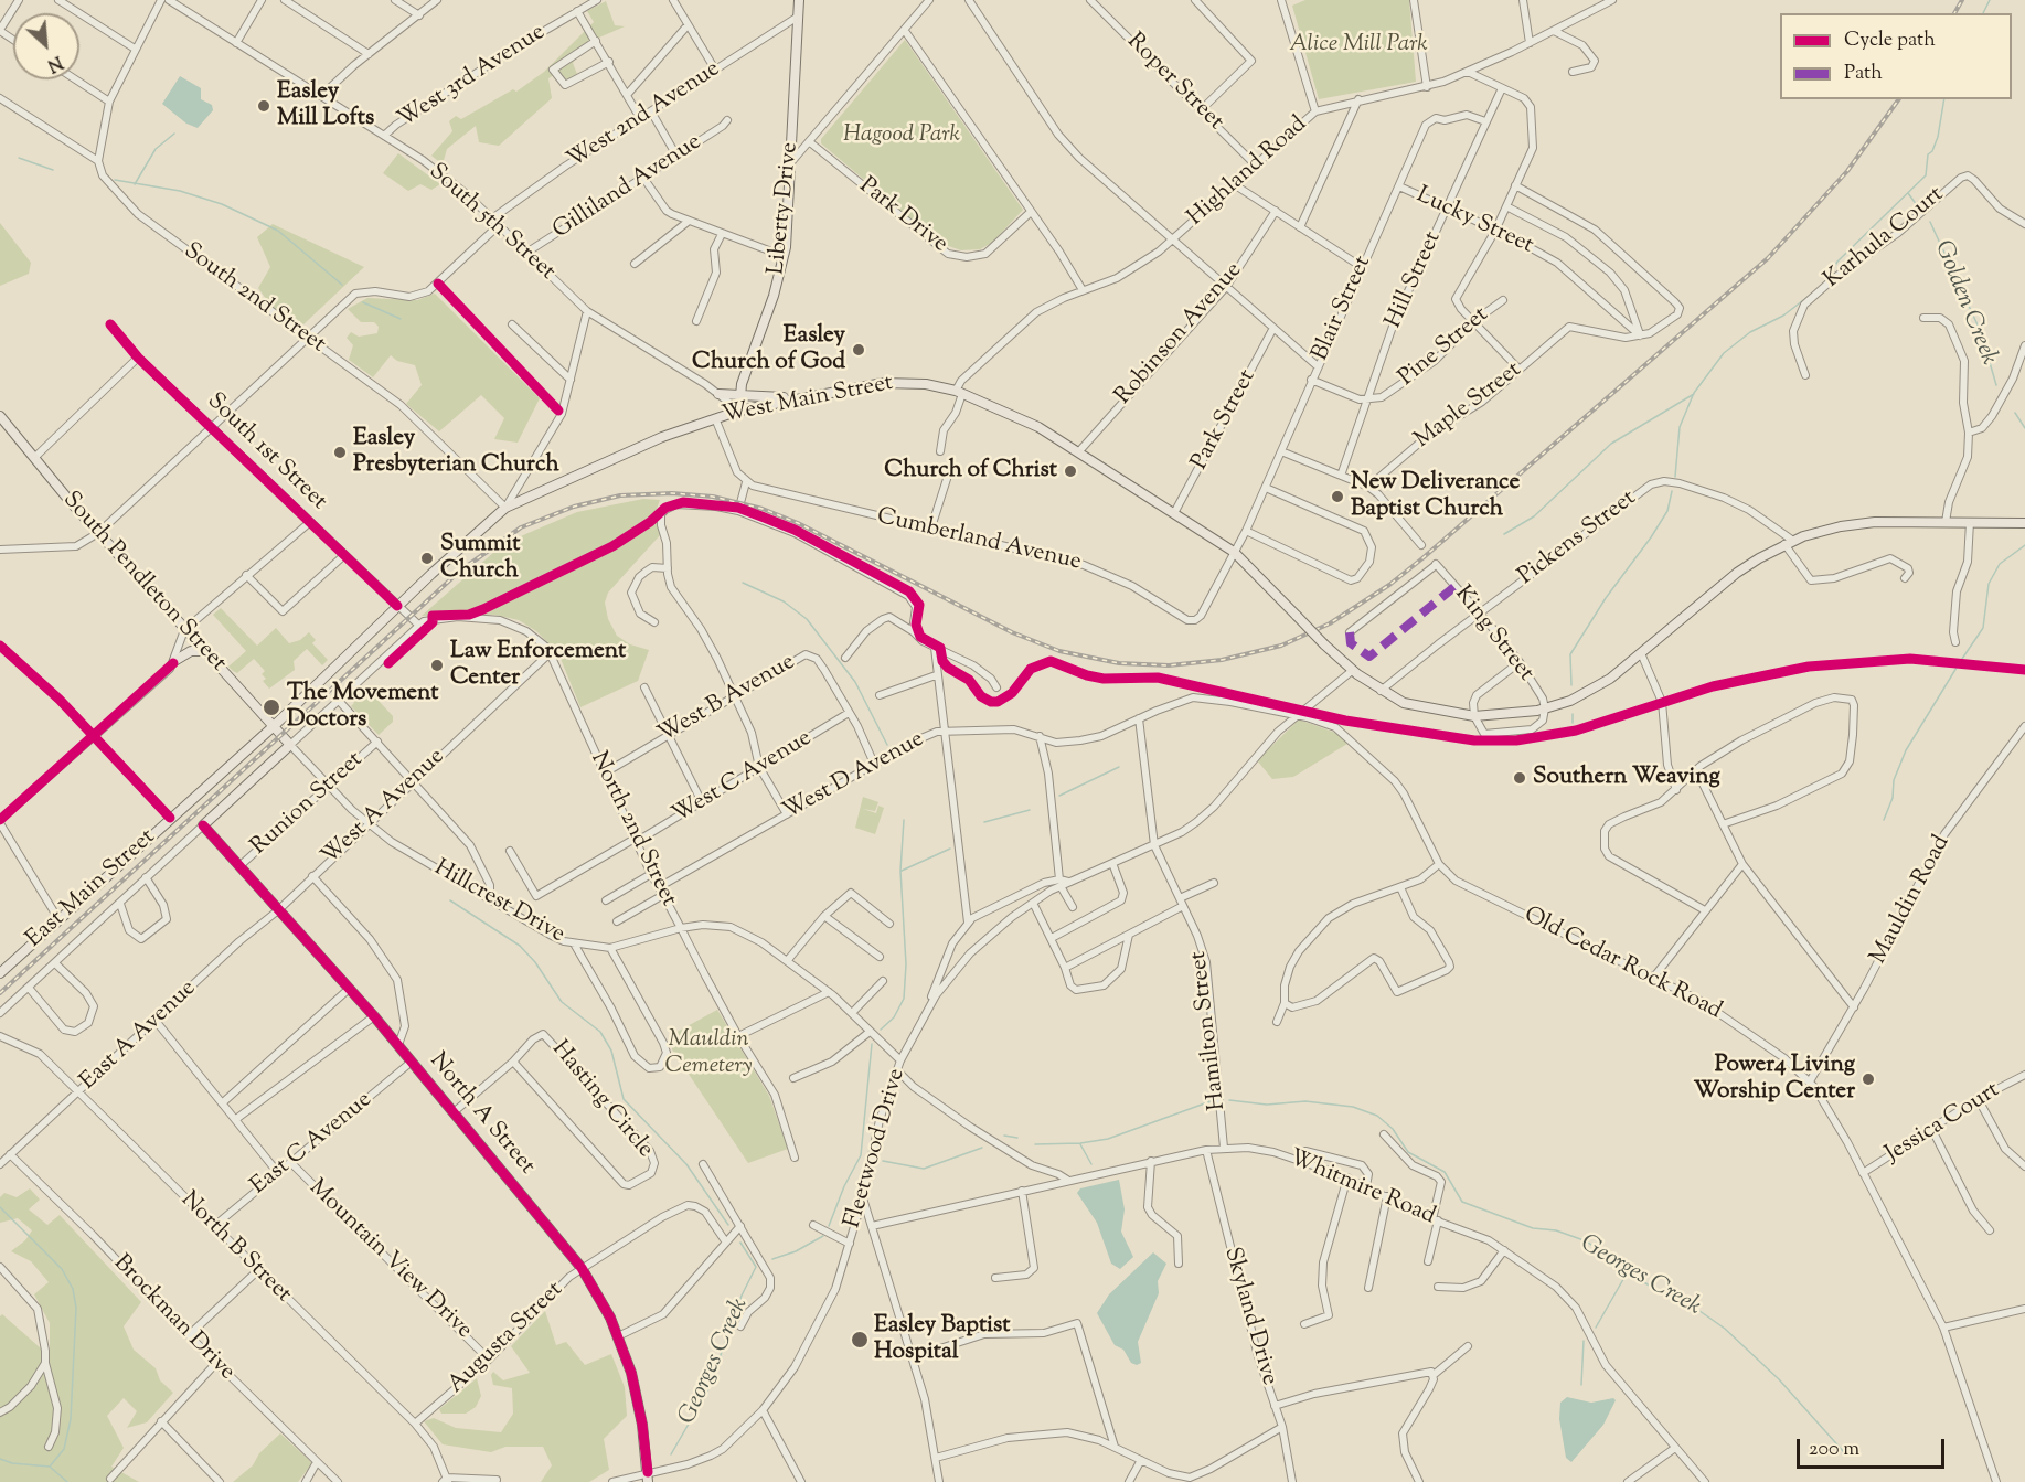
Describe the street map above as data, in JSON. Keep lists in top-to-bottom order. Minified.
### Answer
{"streets":{"main road":["Liberty Drive","West Main Street","South Pendleton Street","East Main Street","North A Street"],"street":["West 3rd Avenue","Roper Street","West 2nd Avenue","Highland Road","Gilliland Avenue","Park Drive","Lucky Street","South 5th Street","Karhula Court","Hill Street","South 2nd Street","Blair Street","Robinson Avenue","Pine Street","Maple Street","Park Street","South 1st Street","Pickens Street","Cumberland Avenue","King Street","West B Avenue","West D Avenue","West C Avenue","Runion Street","West A Avenue","North 2nd Street","Mauldin Road","Hillcrest Drive","Old Cedar Rock Road","Hamilton Street","East A Avenue","Hasting Circle","Jessica Court","East C Avenue","Fleetwood Drive","Whitmire Road","North B Street","Mountain View Drive","Skyland Drive","Brockman Drive","Augusta Street"]},"crossings":[["West 3rd Avenue","South 5th Street"],["Roper Street","Highland Road"],["West 2nd Avenue","Liberty Drive"],["West 2nd Avenue","South 5th Street"],["Highland Road","West Main Street"],["Gilliland Avenue","South 5th Street"],["Liberty Drive","South 5th Street"],["Liberty Drive","West Main Street"],["Lucky Street","Hill Street"],["Lucky Street","Blair Street"],["Lucky Street","Maple Street"],["South 5th Street","West Main Street"],["Hill Street","Blair Street"],["Hill Street","Pine Street"],["South 2nd Street","West Main Street"],["Blair Street","West Main Street"],["Blair Street","Cumberland Avenue"],["Robinson Avenue","West Main Street"],["West Main Street","Park Street"],["West Main Street","South 1st Street"],["West Main Street","Pickens Street"],["West Main Street","Cumberland Avenue"],["West Main Street","South Pendleton Street"],["West Main Street","King Street"],["West Main Street","East Main Street"],["Pickens Street","King Street"],["South Pendleton Street","East Main Street"],["South Pendleton Street","Hillcrest Drive"],["West B Avenue","West D Avenue"],["West B Avenue","West C Avenue"],["West B Avenue","North 2nd Street"],["West D Avenue","North 2nd Street"],["West D Avenue","Old Cedar Rock Road"],["West D Avenue","Hamilton Street"],["West C Avenue","North 2nd Street"],["Runion Street","Hillcrest Drive"],["Runion Street","North A Street"],["West A Avenue","North 2nd Street"],["West A Avenue","Hillcrest Drive"],["West A Avenue","East A Avenue"],["West A Avenue","North A Street"],["North 2nd Street","Hillcrest Drive"],["Mauldin Road","Old Cedar Rock Road"],["Hillcrest Drive","Fleetwood Drive"],["Old Cedar Rock Road","Jessica Court"],["Hamilton Street","Whitmire Road"],["East A Avenue","North A Street"],["East A Avenue","North B Street"],["East A Avenue","Brockman Drive"],["Hasting Circle","North A Street"],["North A Street","East C Avenue"],["North A Street","Fleetwood Drive"],["North A Street","Augusta Street"],["East C Avenue","North B Street"],["East C Avenue","Mountain View Drive"],["Whitmire Road","Skyland Drive"],["North B Street","Augusta Street"],["Mountain View Drive","Augusta Street"]],"water":["Golden Creek","Georges Creek"],"parks":["Alice Mill Park","Hagood Park","Mauldin Cemetery"],"places":["Easley Mill Lofts","Easley Church of God","Easley Presbyterian Church","Church of Christ","New Deliverance Baptist Church","Summit Church","Law Enforcement Center","The Movement Doctors","Southern Weaving","Power4 Living Worship Center","Easley Baptist Hospital"],"legend":["Cycle path","Path"],"scale_bar":"200 m","north":"bottom right"}
